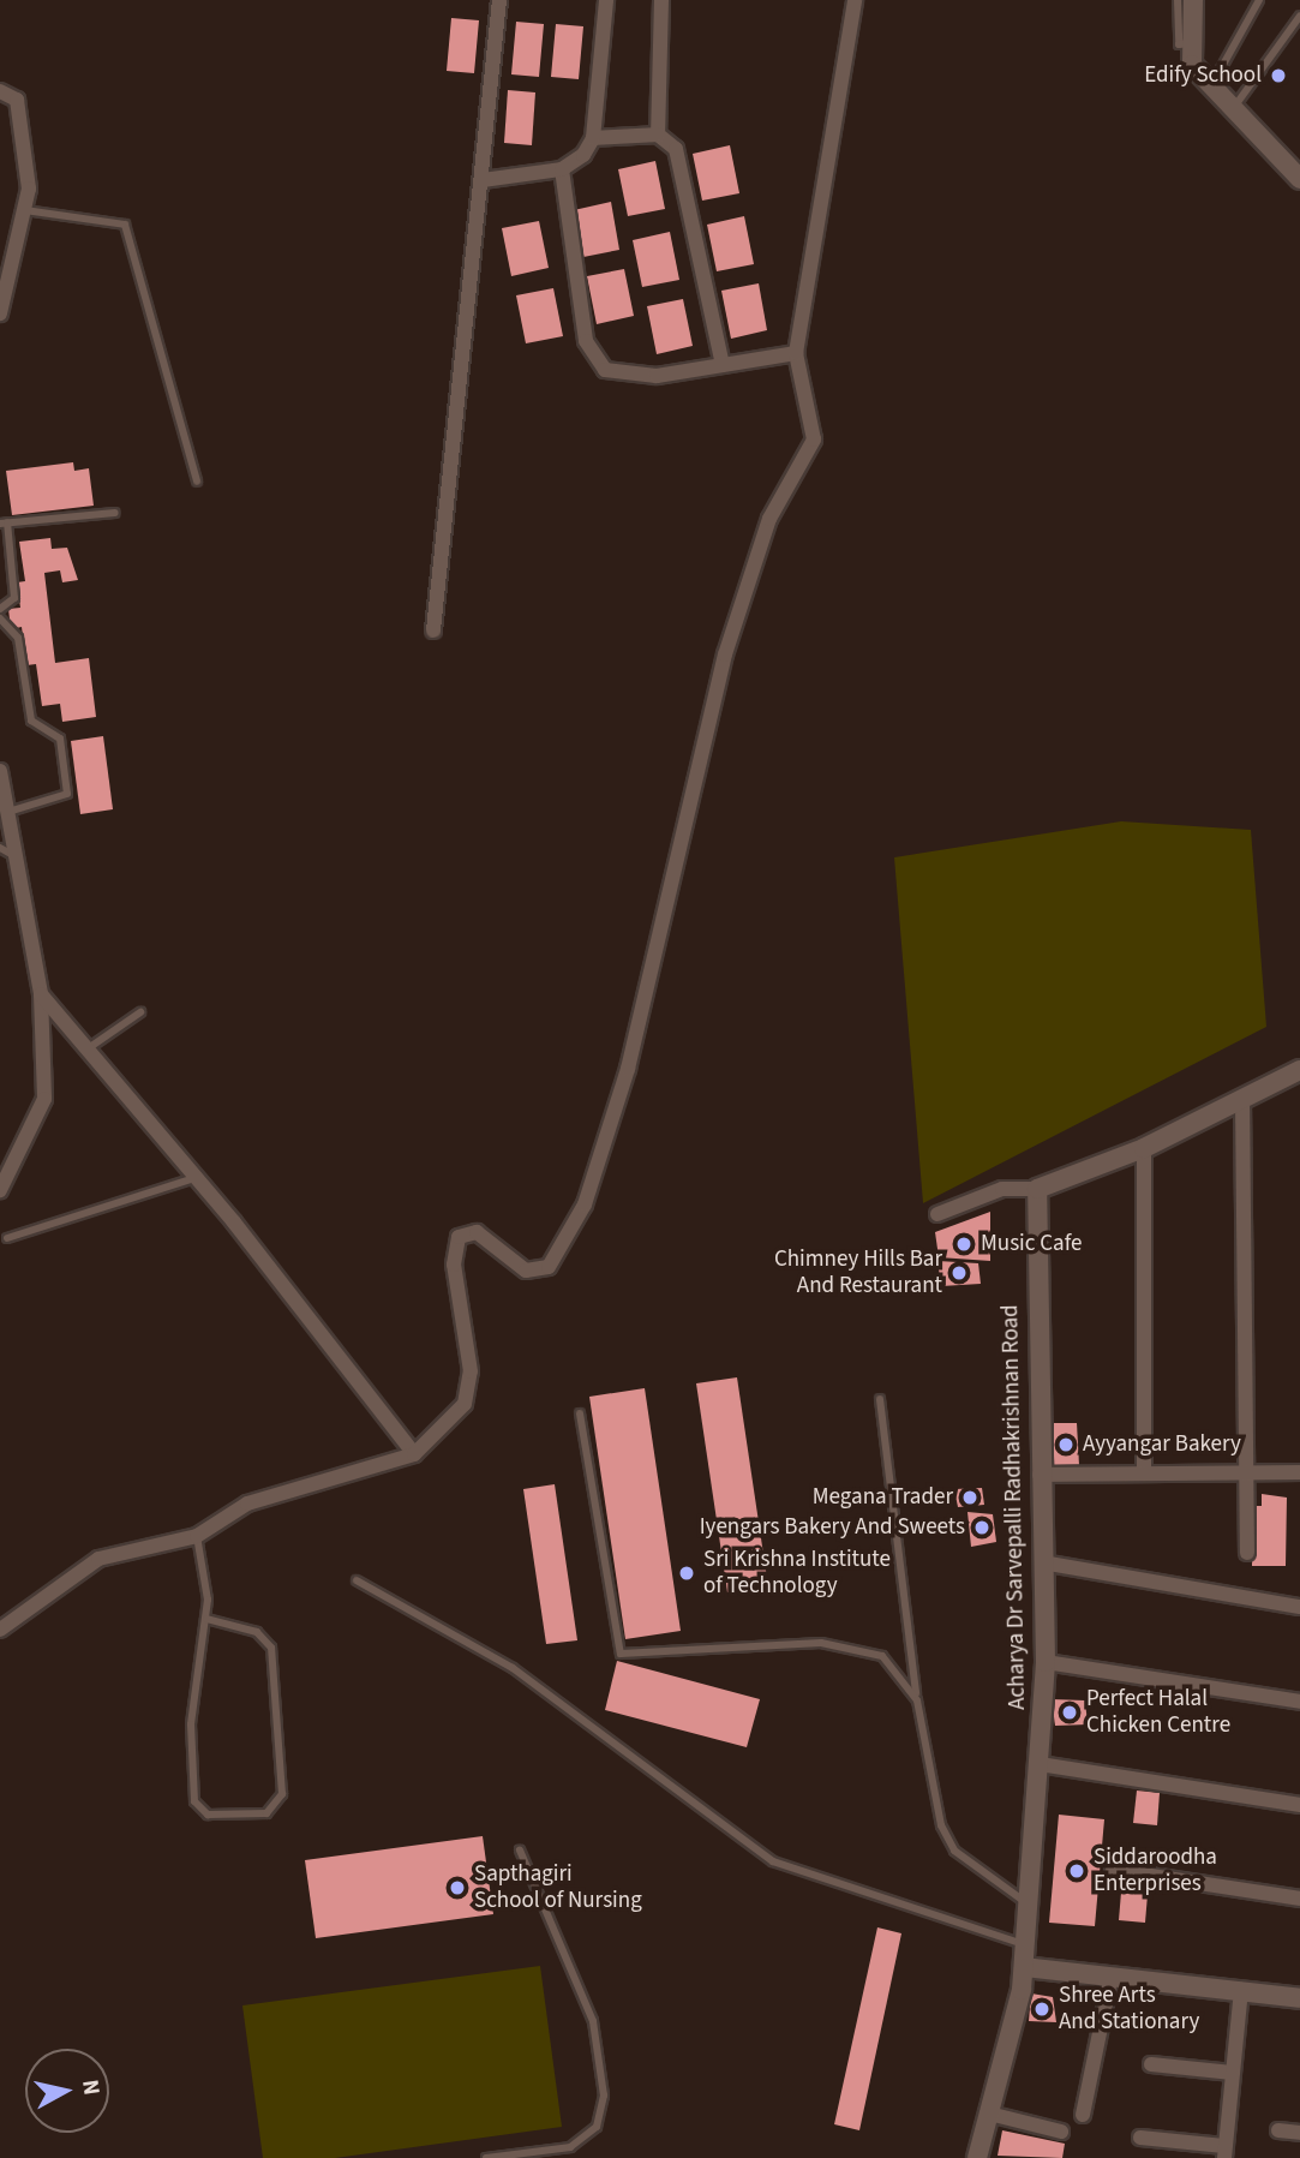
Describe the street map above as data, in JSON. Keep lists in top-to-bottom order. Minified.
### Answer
{"streets":{"street":["Acharya Dr Sarvepalli Radhakrishnan Road"]},"places":["Edify School","Music Cafe","Chimney Hills Bar And Restaurant","Ayyangar Bakery","Megana Trader","Iyengars Bakery And Sweets","Sri Krishna Institute of Technology","Perfect Halal Chicken Centre","Siddaroodha Enterprises","Sapthagiri School of Nursing","Shree Arts And Stationary"],"north":"right"}
